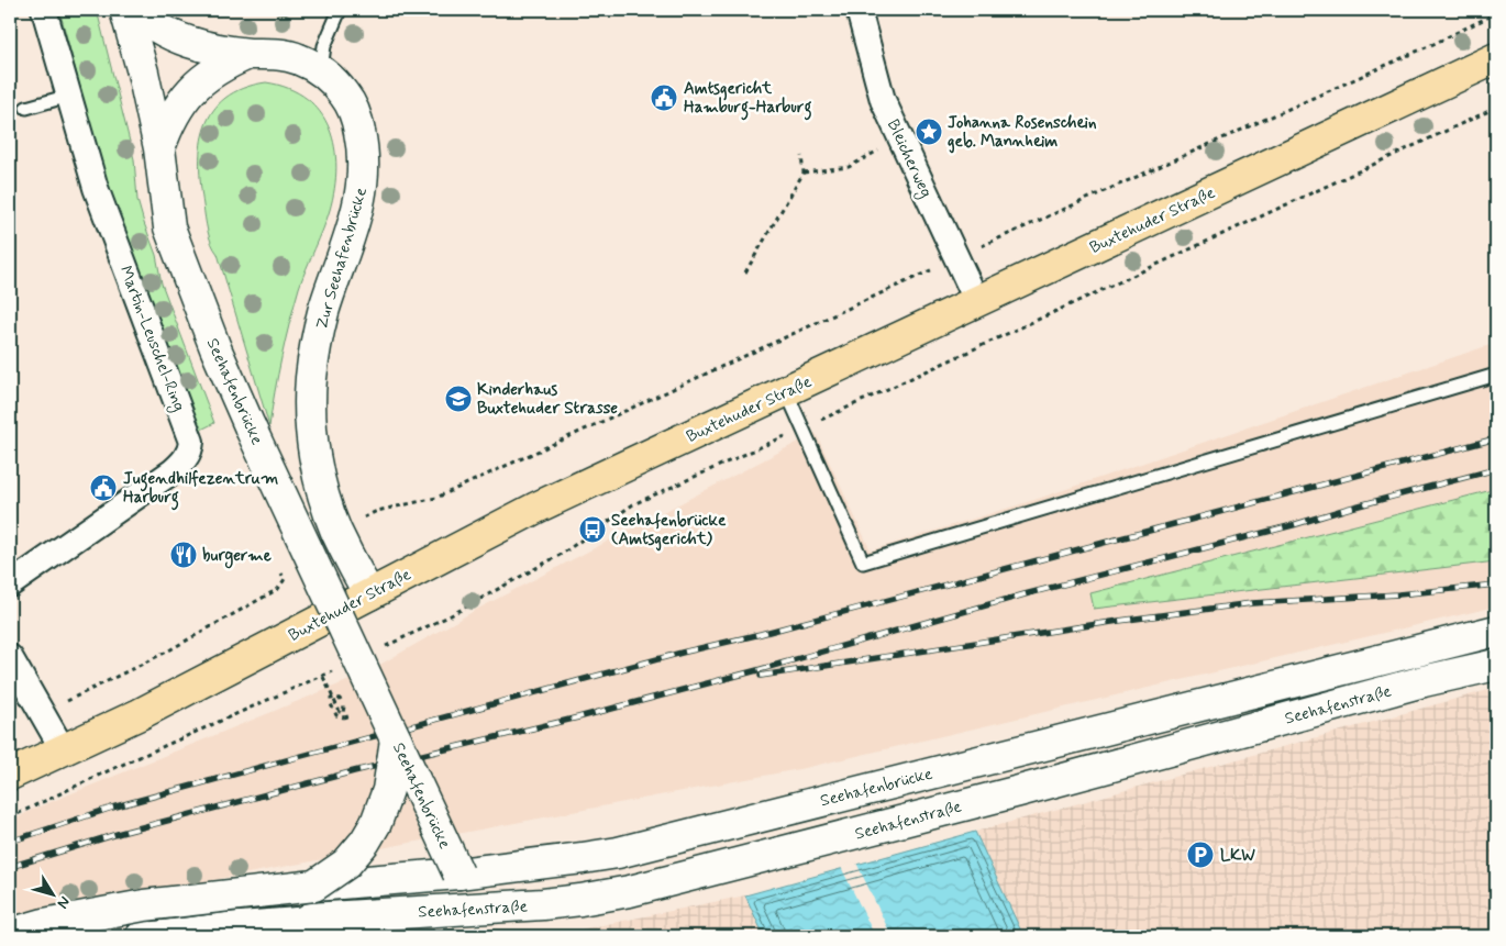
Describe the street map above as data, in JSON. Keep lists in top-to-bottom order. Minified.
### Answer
{"streets":{"main road":["Buxtehuder Straße","Zur Seehafenbrücke","Seehafenbrücke","Seehafenstraße"],"street":["Bleicherweg","Martin-Leuschel-Ring"]},"crossings":[["Bleicherweg","Buxtehuder Straße"],["Buxtehuder Straße","Zur Seehafenbrücke"],["Seehafenbrücke","Seehafenstraße"]],"places":{"public building":["Amtsgericht Hamburg-Harburg","Jugendhilfezentrum Harburg"],"place":["Johanna Rosenschein geb. Mannheim"],"school or university":["Kinderhaus Buxtehuder Strasse"],"bus stop":["Seehafenbrücke (Amtsgericht)"],"restaurant":["burgerme"],"parking":["LKW"]},"north":"bottom right"}
